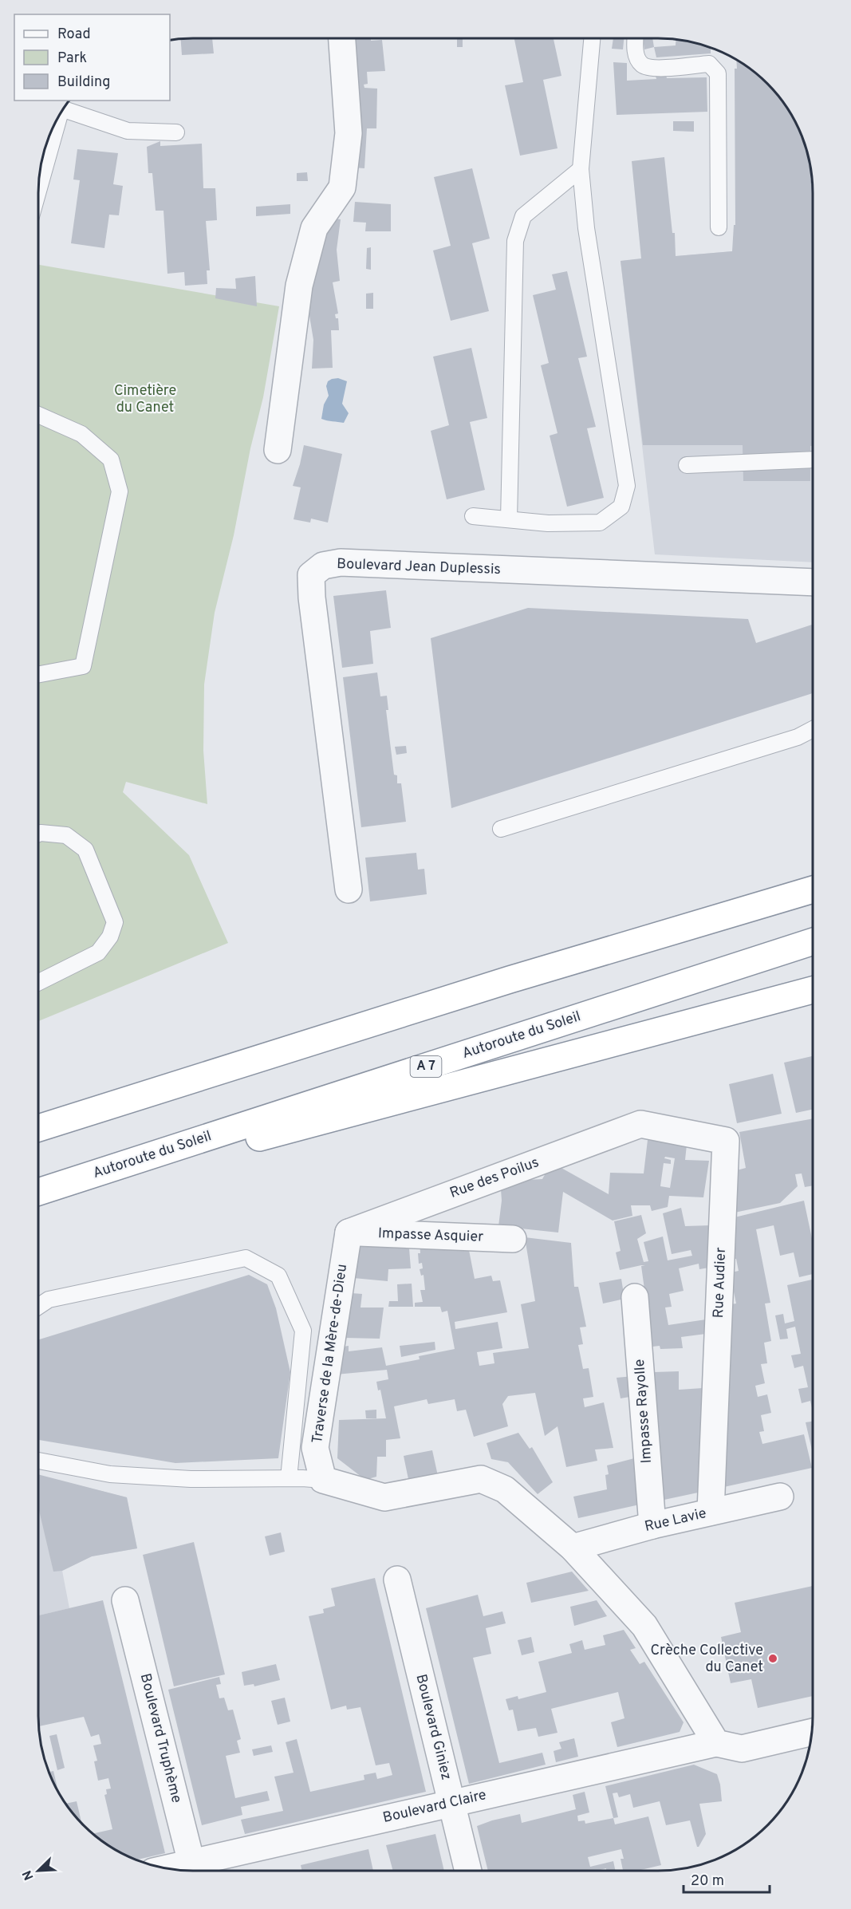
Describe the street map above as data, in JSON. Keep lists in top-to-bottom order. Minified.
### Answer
{"streets":{"highway":["Autoroute du Soleil","A 7"],"street":["Boulevard Jean Duplessis","Rue des Poilus","Impasse Asquier","Rue Audier","Traverse de la Mère-de-Dieu","Impasse Rayolle","Rue Lavie","Boulevard Giniez","Boulevard Truphème","Boulevard Claire"]},"crossings":[["Rue des Poilus","Impasse Asquier"],["Rue des Poilus","Rue Audier"],["Rue des Poilus","Traverse de la Mère-de-Dieu"],["Impasse Asquier","Traverse de la Mère-de-Dieu"],["Rue Audier","Rue Lavie"],["Impasse Rayolle","Rue Lavie"],["Boulevard Giniez","Boulevard Claire"],["Boulevard Truphème","Boulevard Claire"]],"parks":["Cimetière du Canet"],"places":["Crèche Collective du Canet"],"legend":["Road","Park","Building"],"scale_bar":"20 m","north":"bottom left"}
